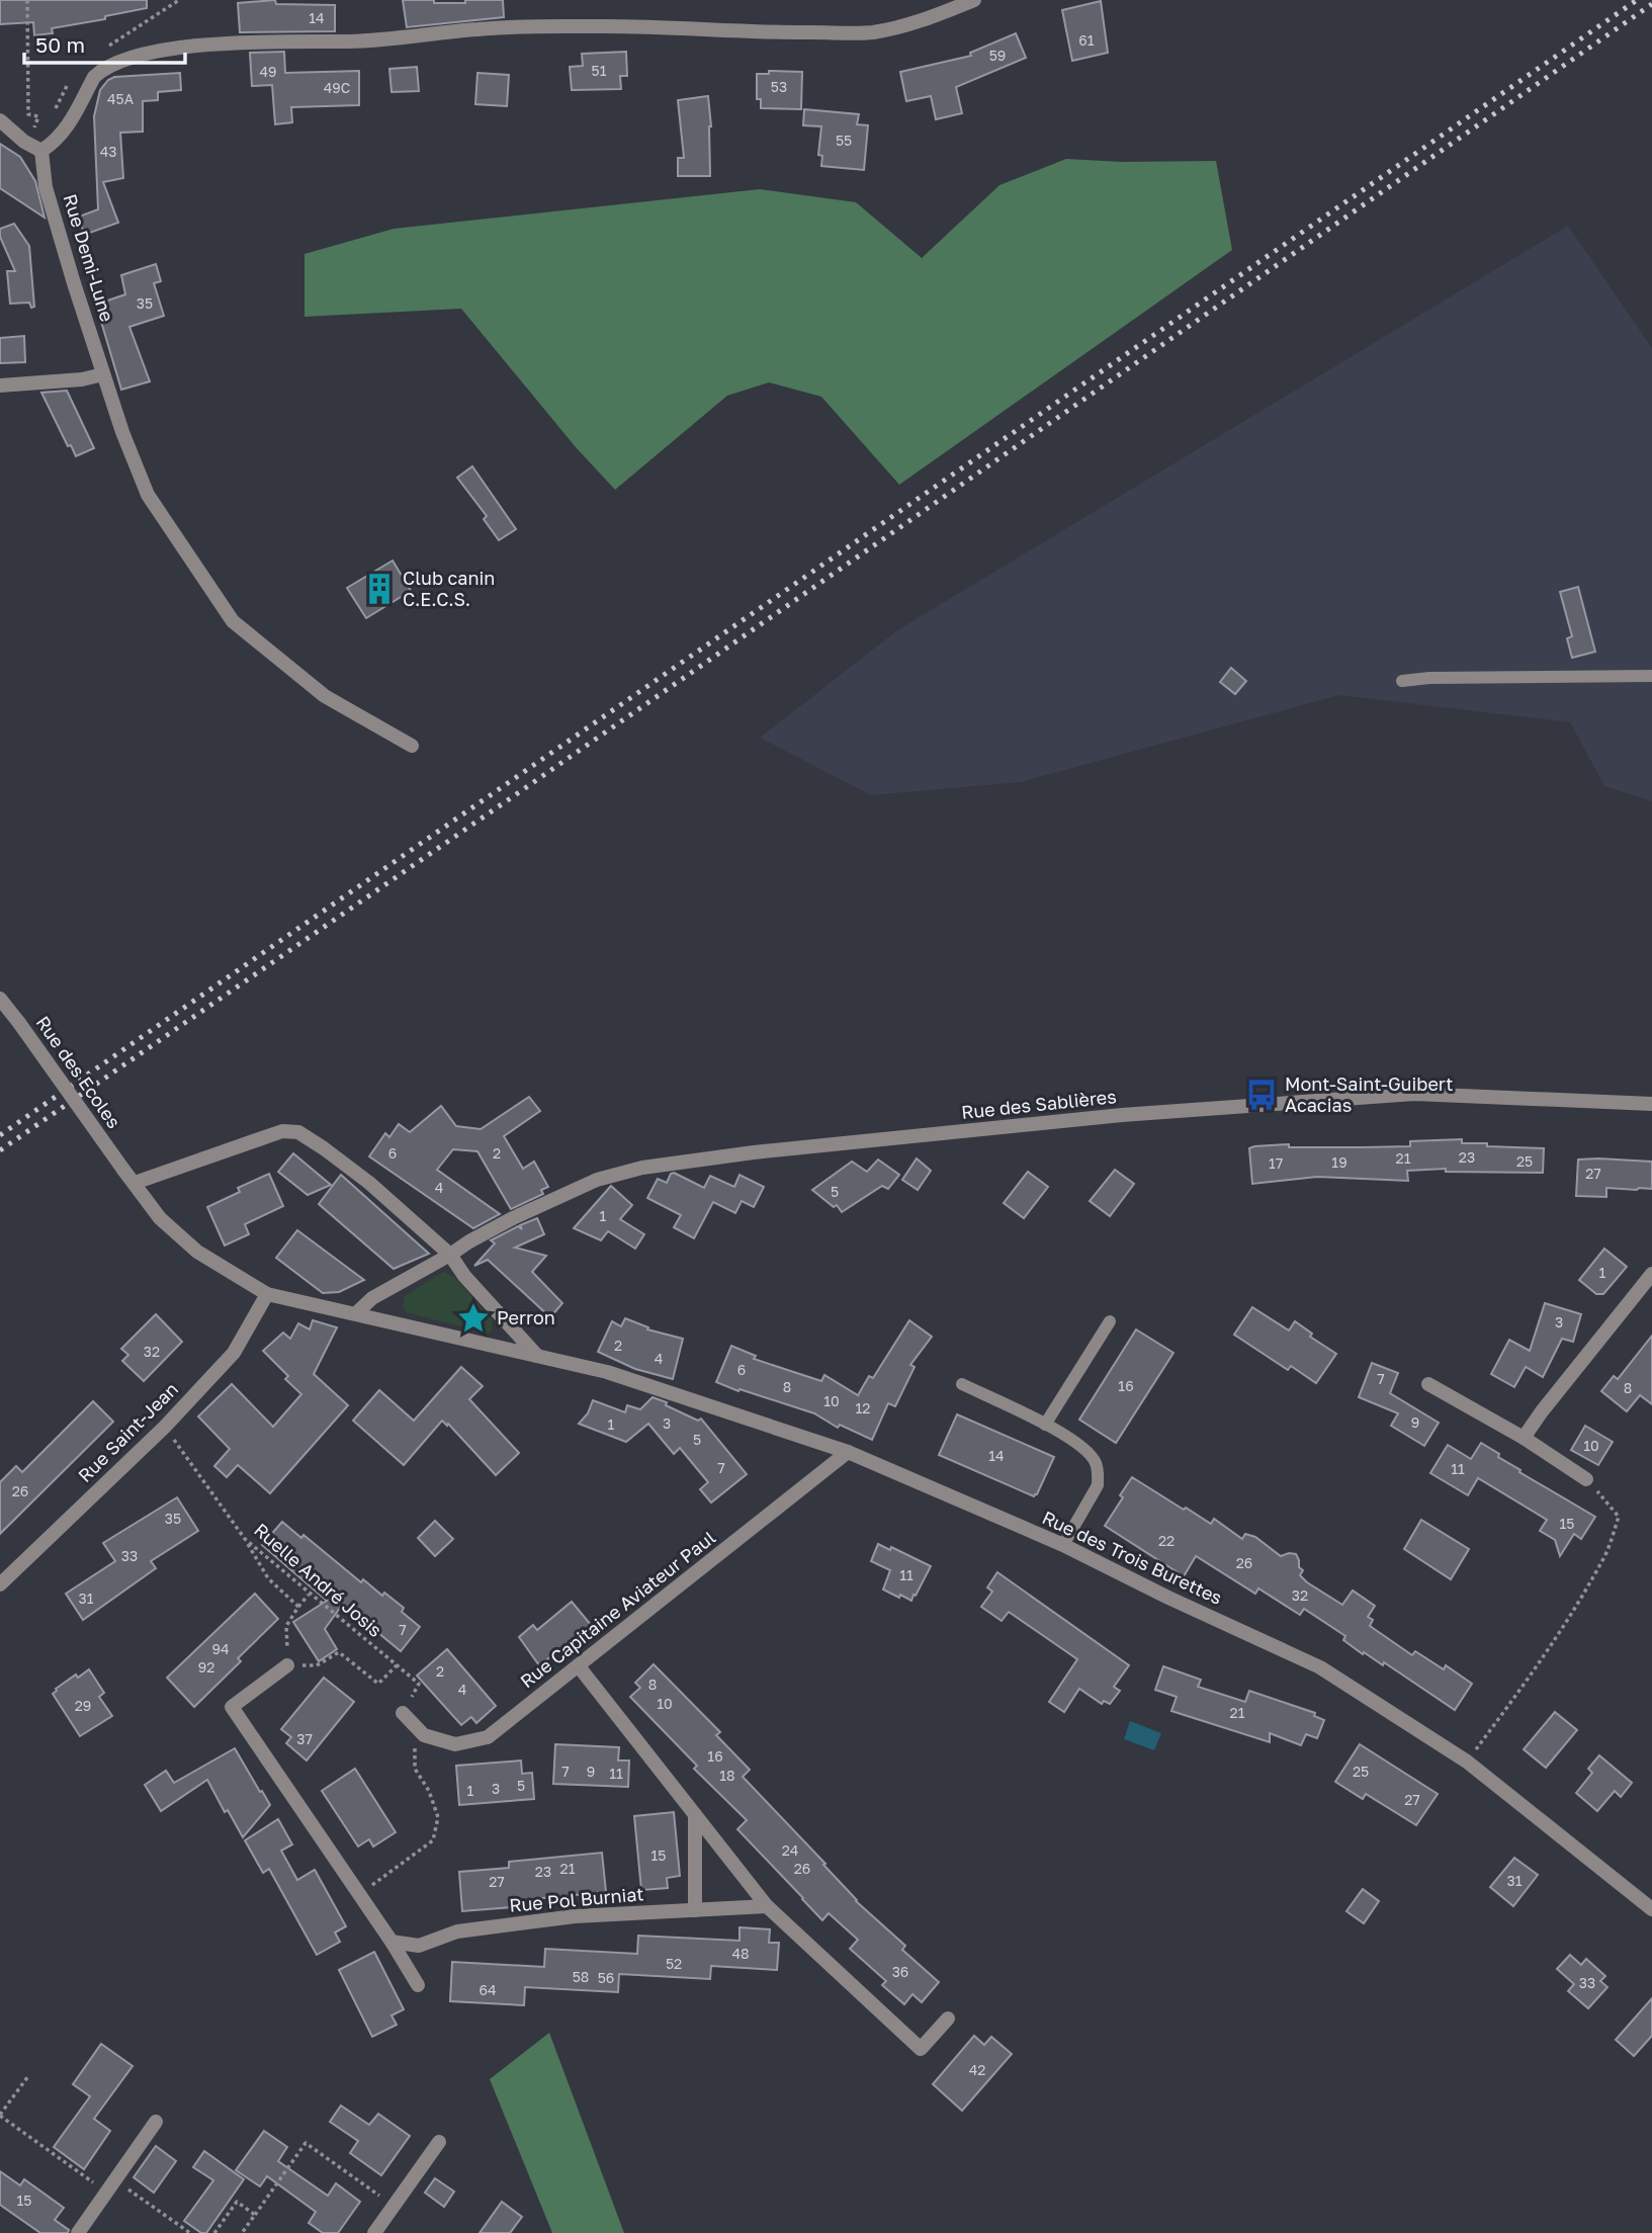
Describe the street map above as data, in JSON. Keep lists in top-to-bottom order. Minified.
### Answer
{"streets":{"street":["Rue Demi-Lune","Rue des Ecoles","Rue des Sablières","Rue Saint-Jean","Rue des Trois Burettes","Rue Capitaine Aviateur Paul","Rue Pol Burniat"],"path":["Ruelle André Josis"]},"crossings":[["Rue des Ecoles","Rue Saint-Jean"],["Rue des Ecoles","Rue des Trois Burettes"],["Rue des Sablières","Rue des Trois Burettes"],["Rue Saint-Jean","Rue des Trois Burettes"],["Rue Saint-Jean","Ruelle André Josis"],["Rue des Trois Burettes","Rue Capitaine Aviateur Paul"],["Ruelle André Josis","Rue Capitaine Aviateur Paul"]],"places":{"building":["Club canin C.E.C.S."],"bus stop":["Mont-Saint-Guibert Acacias"],"place":["Perron"]},"house_numbers":["14","61","59","51","49","53","49C","45A","55","43","35","6","2","23","21","25","19","17","27","4","5","1","1","3","2","32","4","6","7","16","8","8","10","12","9","3","1","5","10","14","7","11","26","35","15","22","33","26","11","32","31","7","94","92","2","8","4","10","29","21","37","16","7","9","25","11","18","5","3","1","27","24","15","21","26","23","31","27","48","52","36","58","56","33","64","42","15"],"scale_bar":"50 m"}
